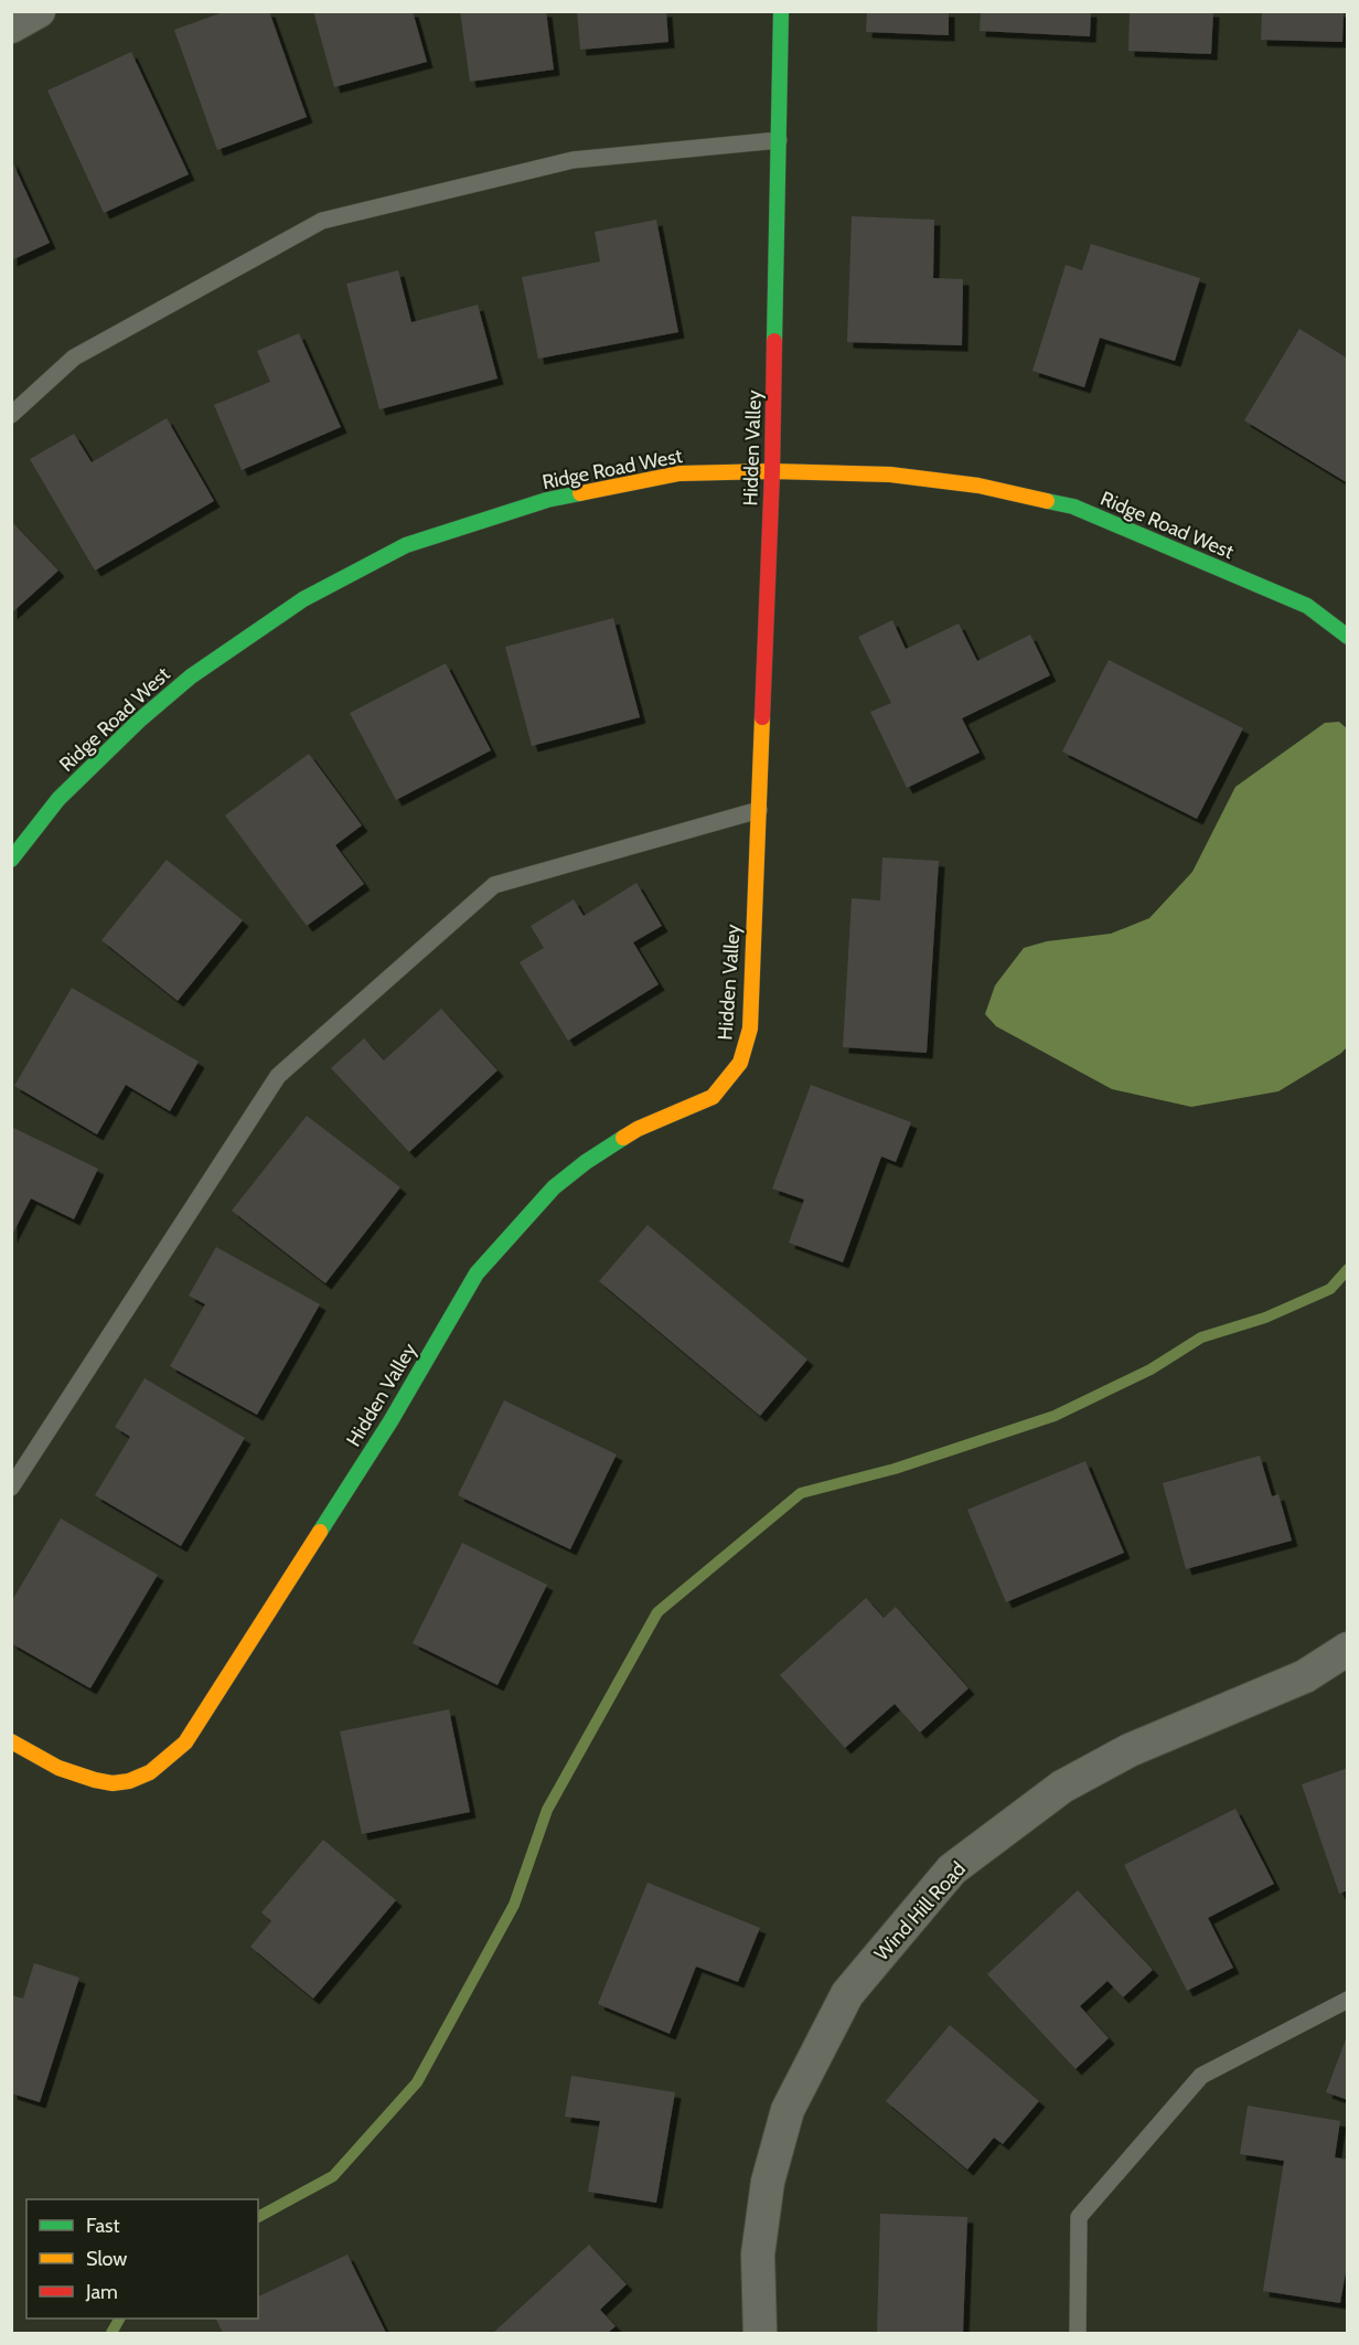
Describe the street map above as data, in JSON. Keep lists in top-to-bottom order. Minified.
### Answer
{"streets":{"street":["Hidden Valley","Ridge Road West","Wind Hill Road"]},"crossings":[["Hidden Valley","Ridge Road West"]],"legend":["Fast","Slow","Jam"]}
